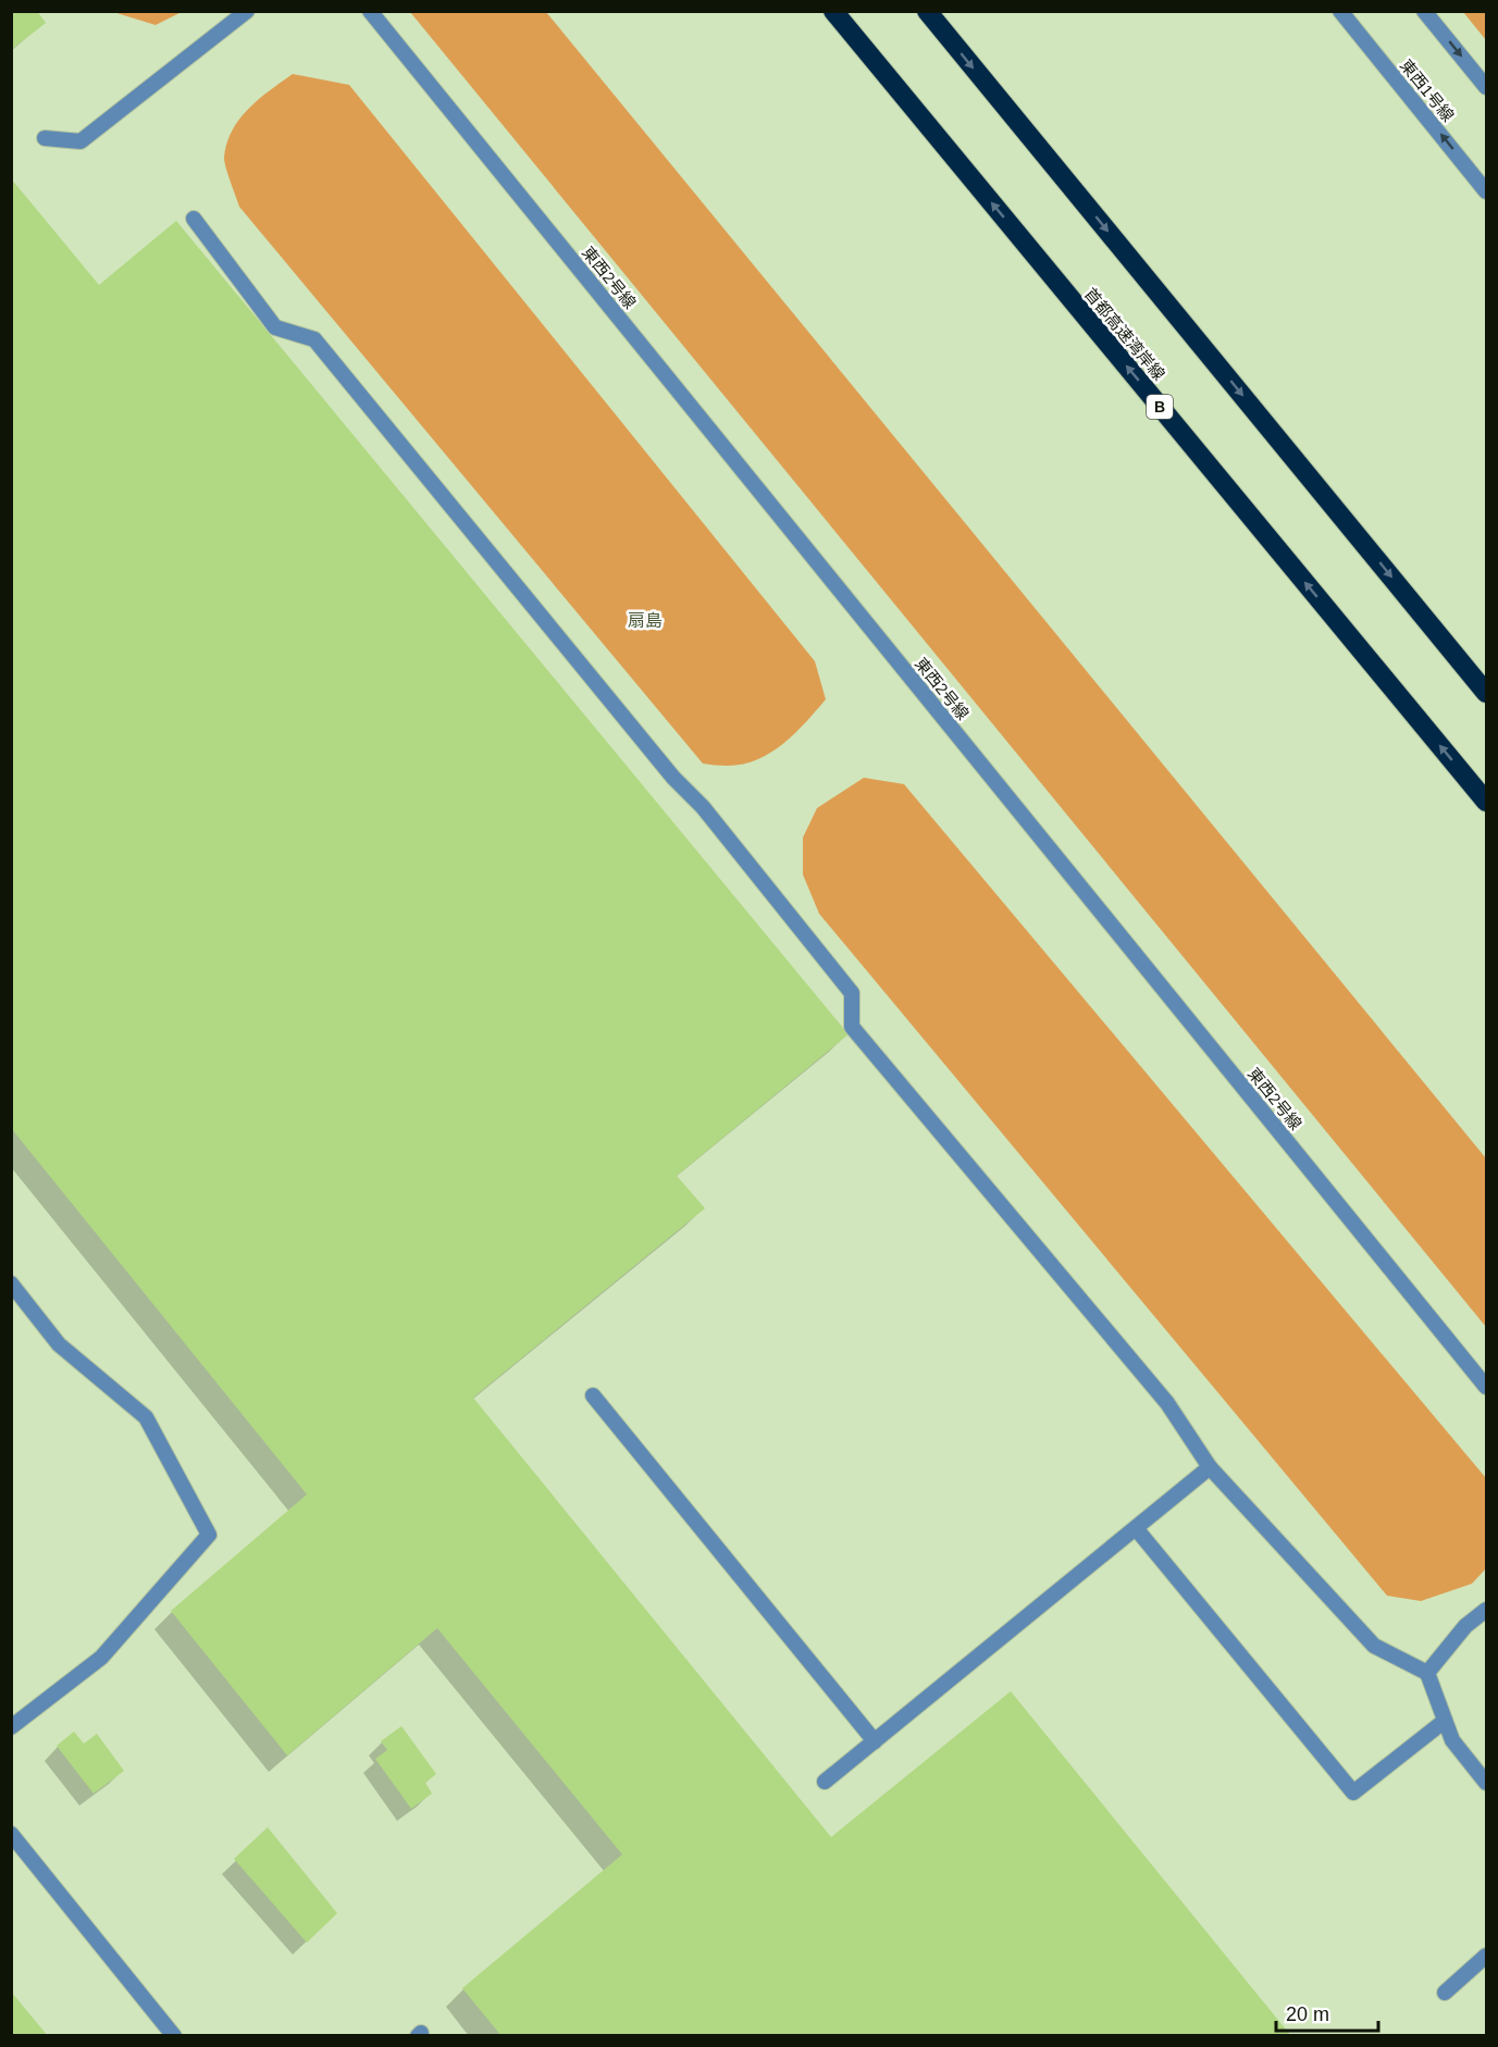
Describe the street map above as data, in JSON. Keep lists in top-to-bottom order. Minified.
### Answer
{"streets":{"highway":["首都高速湾岸線","B"],"lane":["東西1号線","東西2号線"]},"districts":["扇島"],"scale_bar":"20 m"}
